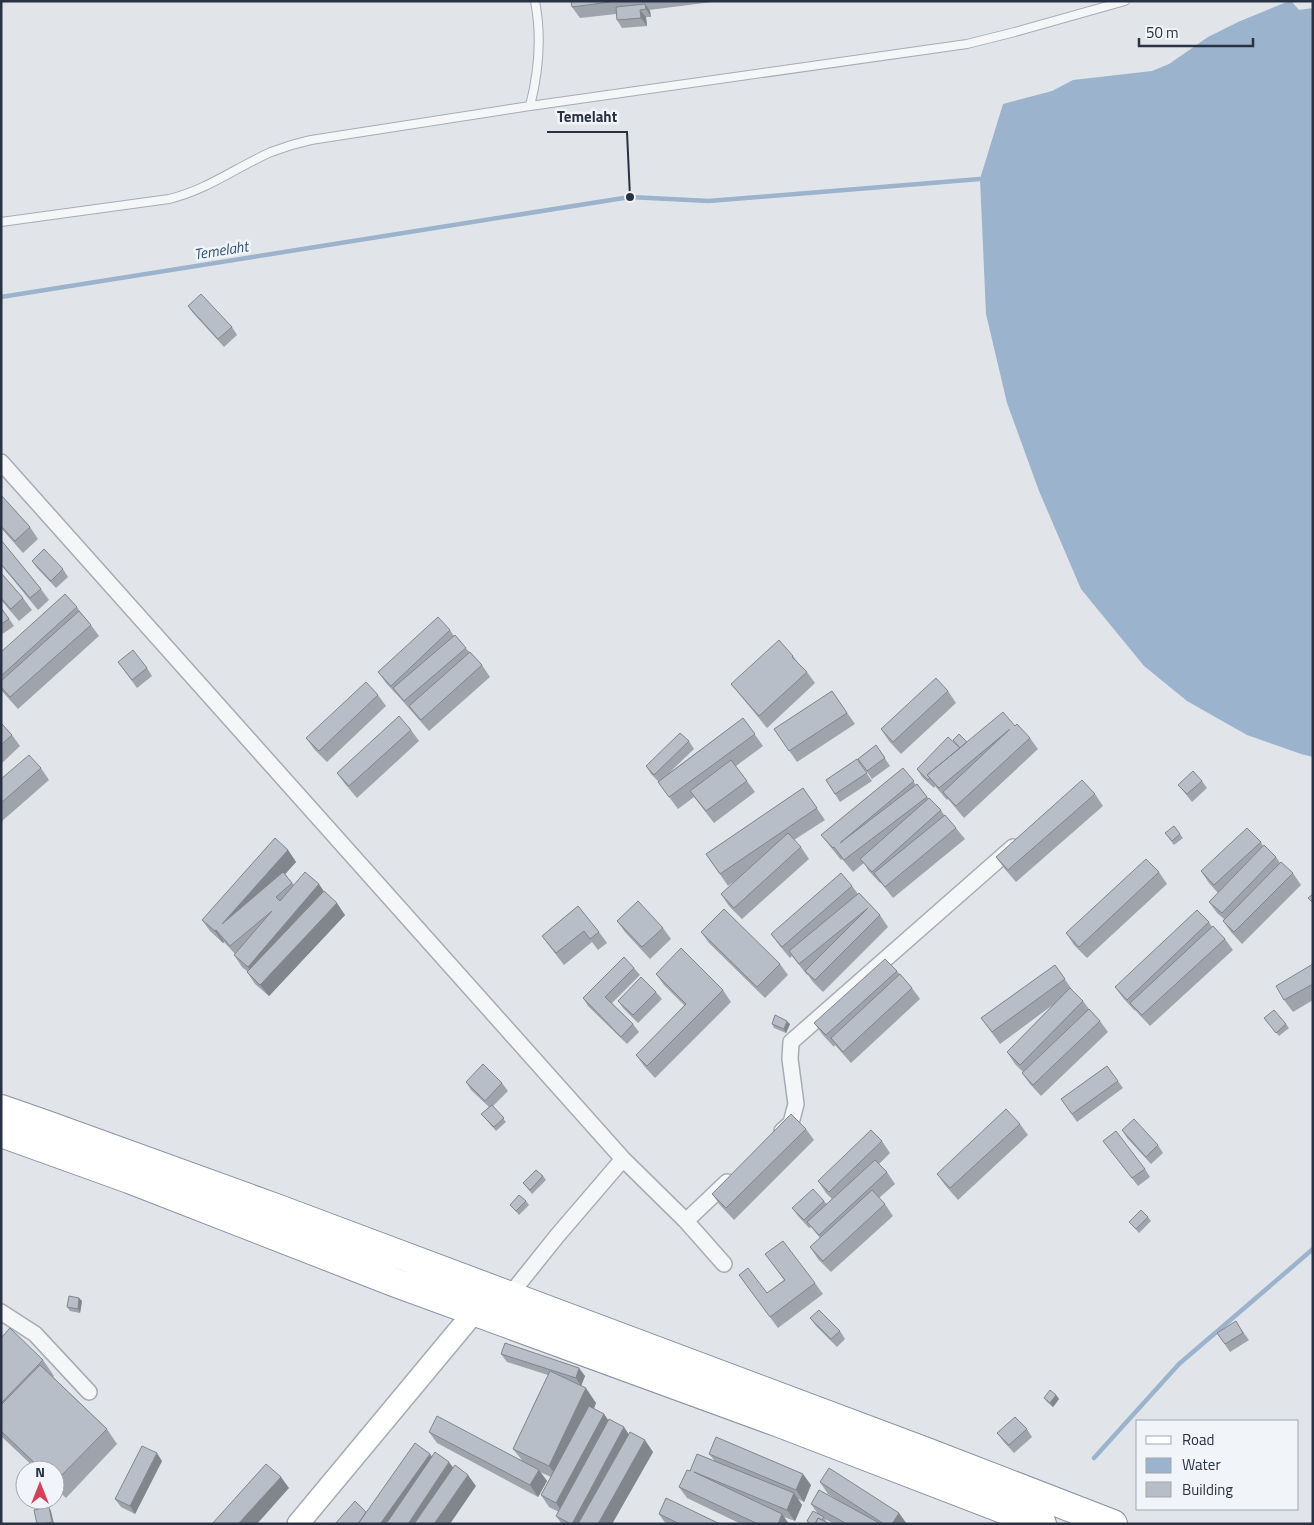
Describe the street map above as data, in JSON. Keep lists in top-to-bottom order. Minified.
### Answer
{"water":["Temelaht"],"places":["Temelaht"],"legend":["Road","Water","Building"],"scale_bar":"50 m","north":"top"}
